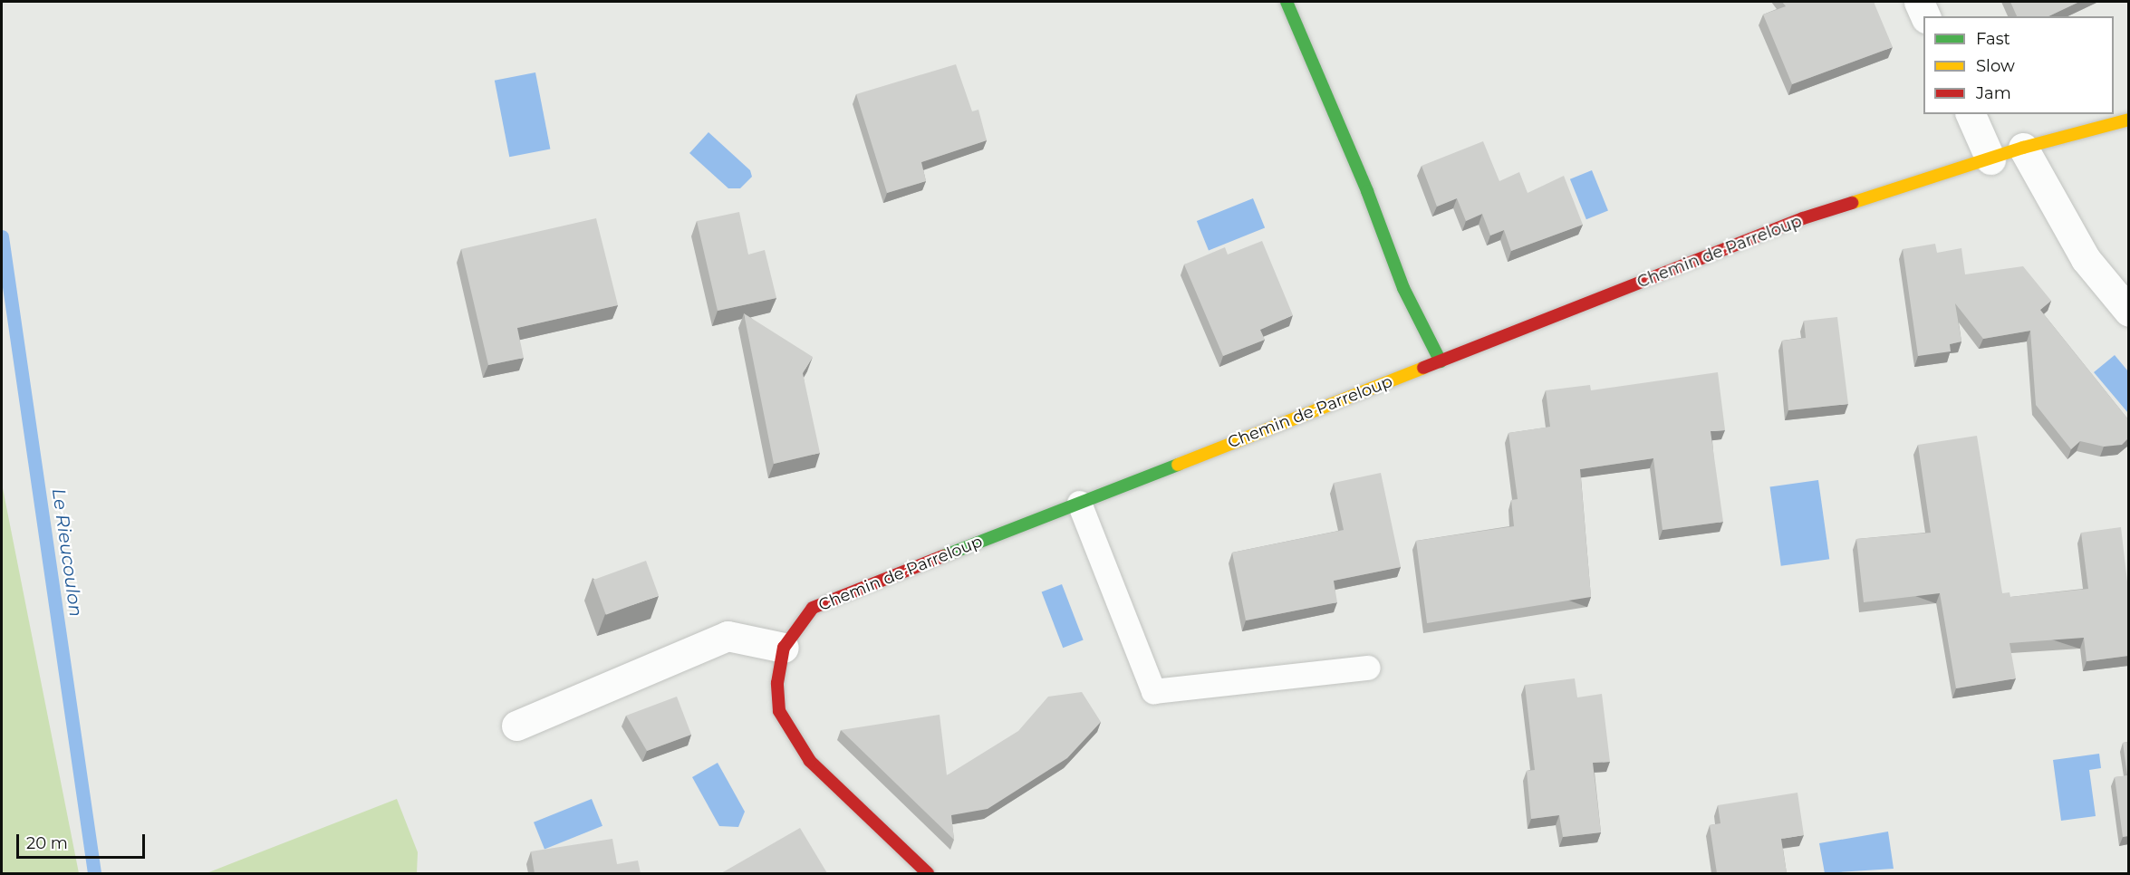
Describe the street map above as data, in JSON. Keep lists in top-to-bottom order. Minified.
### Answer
{"streets":{"street":["Chemin de Parreloup"]},"water":["Le Rieucoulon"],"legend":["Fast","Slow","Jam"],"scale_bar":"20 m"}
